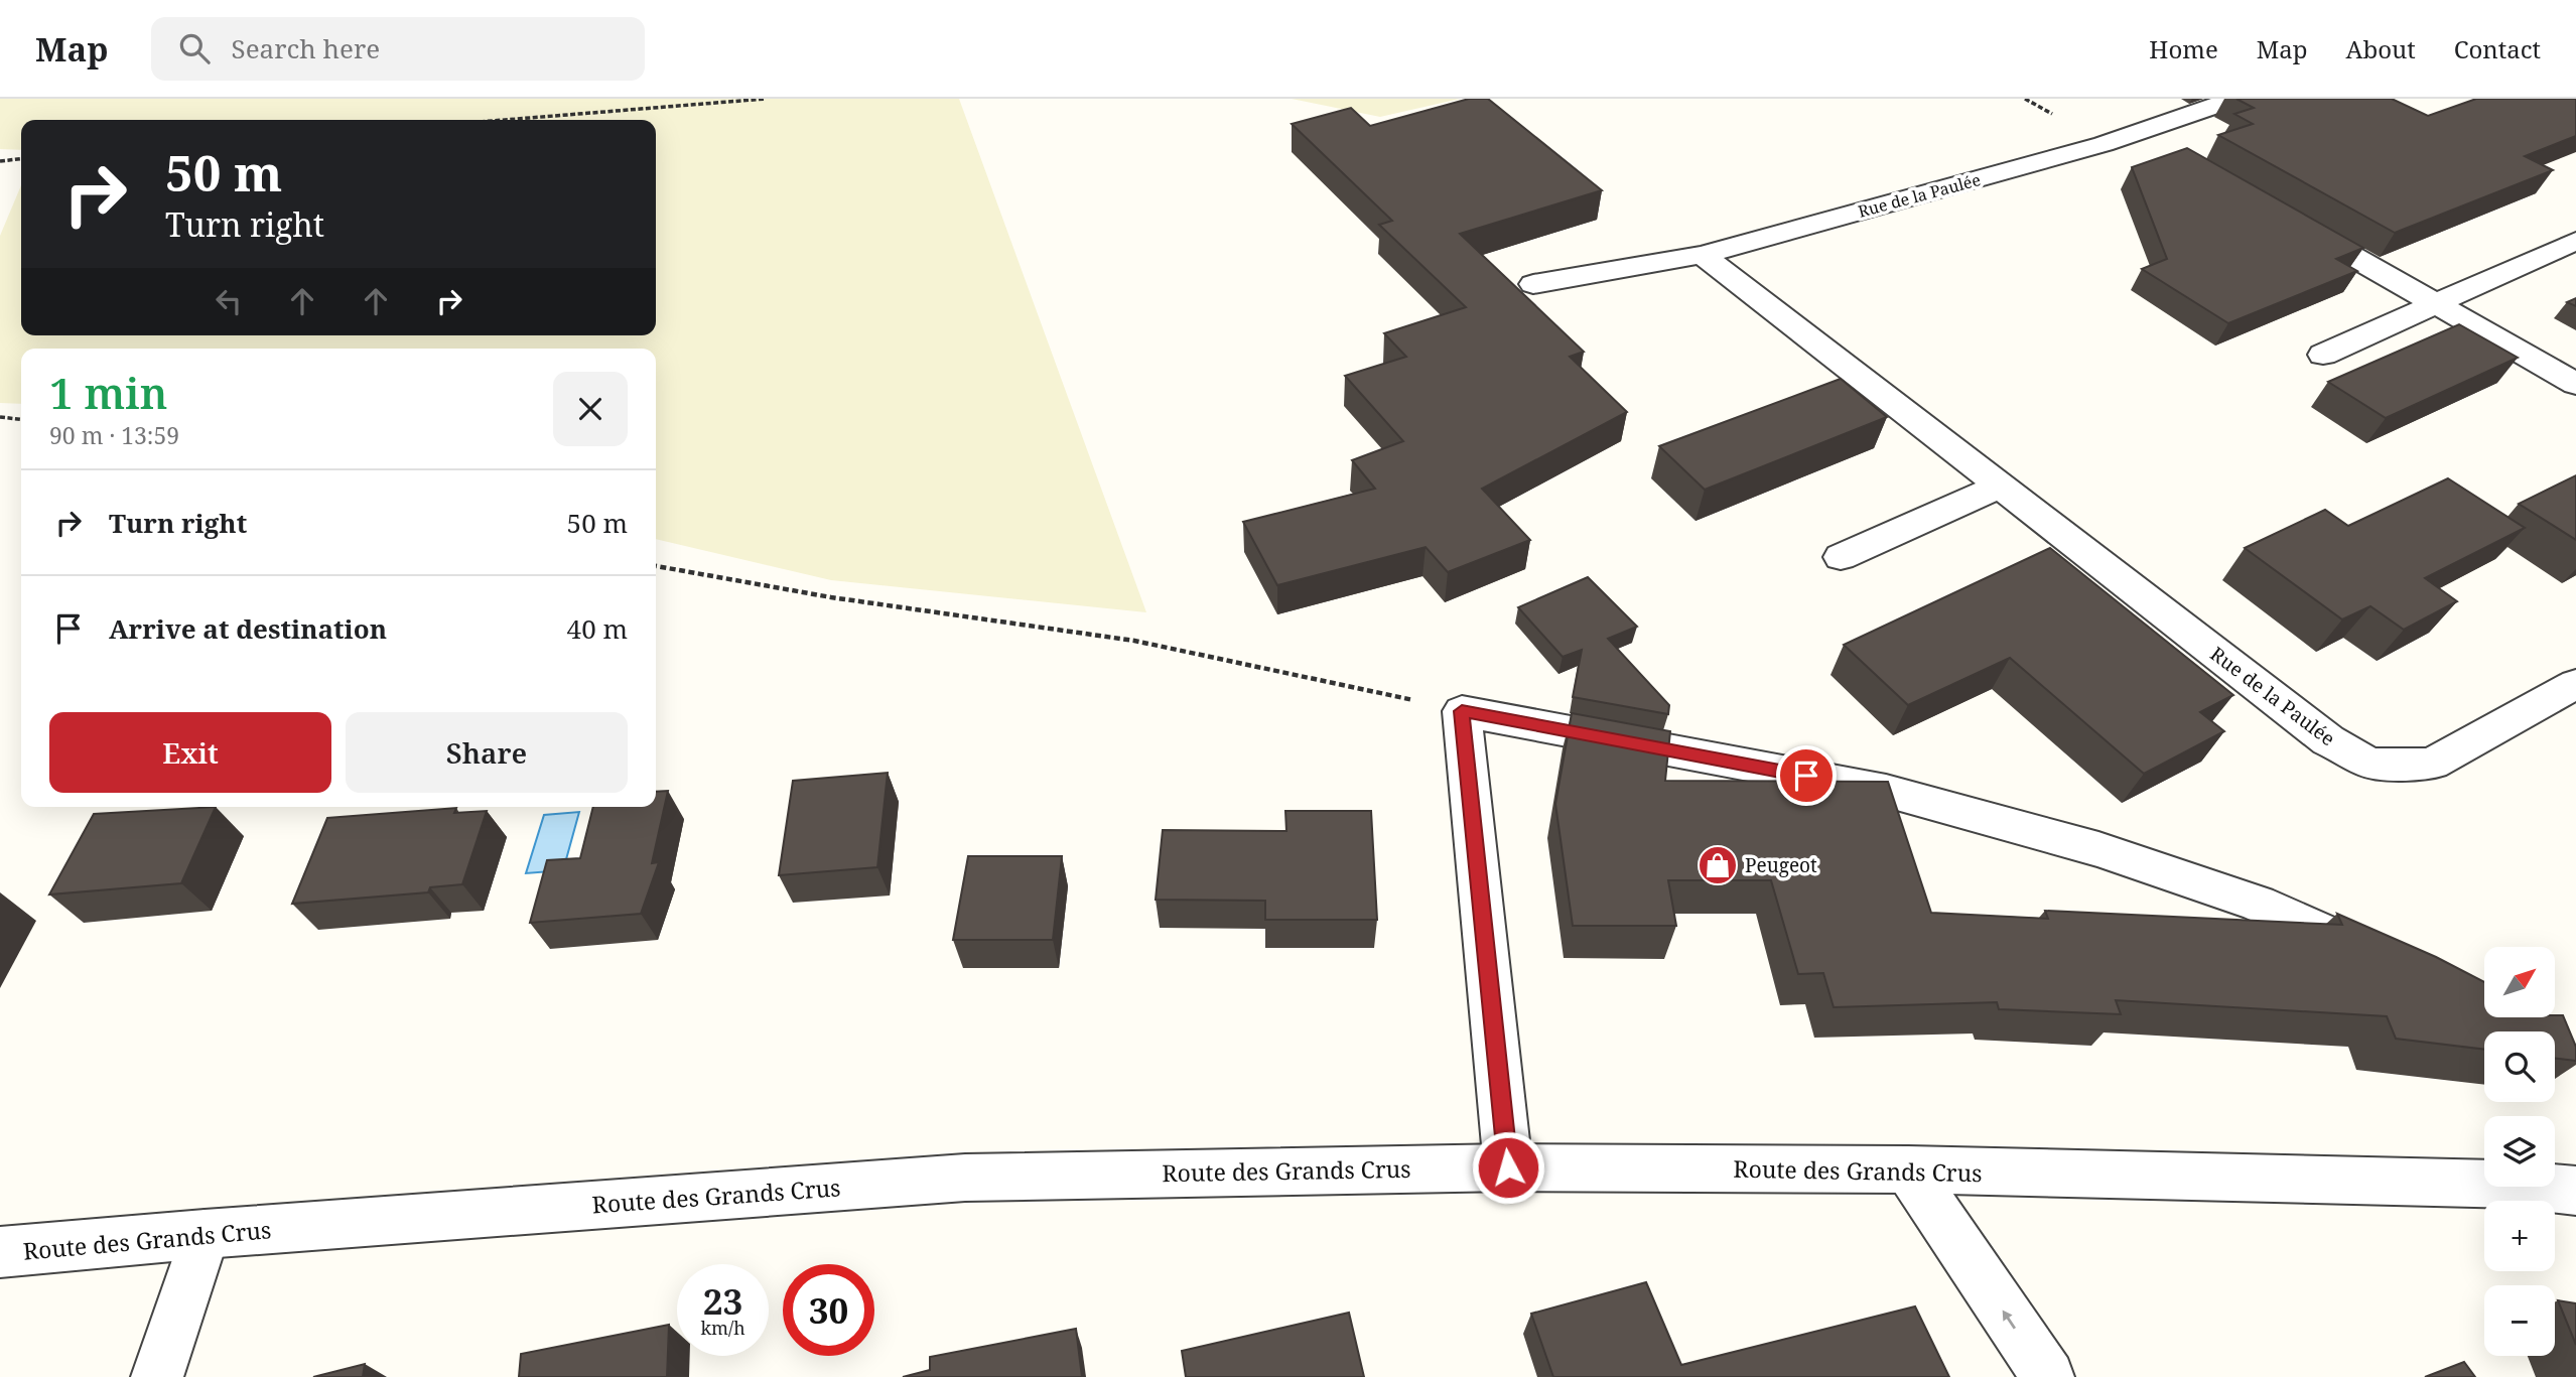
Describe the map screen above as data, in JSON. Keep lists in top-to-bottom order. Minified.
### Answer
{"streets":{"street":["Rue de la Paulée","Route des Grands Crus"]},"places":{"shop":["Peugeot"]},"north":"top right","page":{"header":"Map","search":"Search here","nav":["Home","Map","About","Contact"],"turn":["50 m","Turn right"],"heading":["1 min","90 m · 13:59"],"list":[{"name":"Turn right","value":"50 m"},{"name":"Arrive at destination","value":"40 m"}],"buttons":["Exit","Share"],"map_buttons":["+","−"],"speed":"23 km/h","limit":"30"}}
